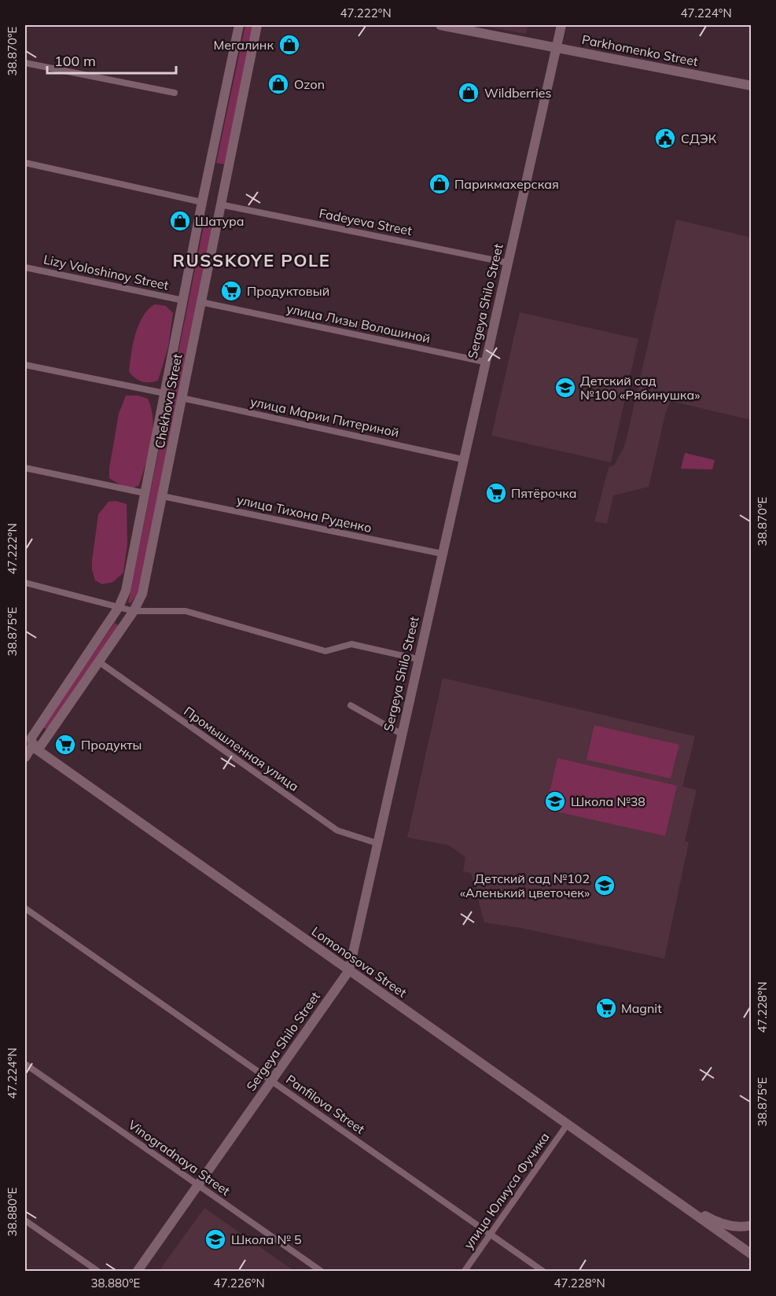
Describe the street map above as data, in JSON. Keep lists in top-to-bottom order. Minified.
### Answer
{"streets":{"street":["Parkhomenko Street","Fadeyeva Street","Lizy Voloshinoy Street","Sergeya Shilo Street","улица Лизы Волошиной","Chekhova Street","улица Марии Питериной","улица Тихона Руденко","Промышленная улица","Lomonosova Street","Panfilova Street","Vinogradnaya Street","улица Юлиуса Фучика"]},"crossings":[["Parkhomenko Street","Sergeya Shilo Street"],["Fadeyeva Street","Sergeya Shilo Street"],["Fadeyeva Street","Chekhova Street"],["Lizy Voloshinoy Street","Chekhova Street"],["Sergeya Shilo Street","улица Лизы Волошиной"],["Sergeya Shilo Street","улица Марии Питериной"],["Sergeya Shilo Street","улица Тихона Руденко"],["Sergeya Shilo Street","Промышленная улица"],["Sergeya Shilo Street","Lomonosova Street"],["Sergeya Shilo Street","Panfilova Street"],["Sergeya Shilo Street","Vinogradnaya Street"],["улица Лизы Волошиной","Chekhova Street"],["Chekhova Street","улица Марии Питериной"],["Chekhova Street","улица Тихона Руденко"],["Chekhova Street","Промышленная улица"],["Chekhova Street","Lomonosova Street"],["Lomonosova Street","улица Юлиуса Фучика"],["Panfilova Street","улица Юлиуса Фучика"]],"districts":["RUSSKOYE POLE"],"places":{"shop":["Мегалинк","Ozon","Wildberries","Парикмахерская","Шатура"],"public building":["СДЭК"],"supermarket":["Продуктовый","Пятёрочка","Продукты","Magnit"],"school or university":["Детский сад №100 «Рябинушка»","Школа №38","Детский сад №102 «Аленький цветочек»","Школа № 5"]},"scale_bar":"100 m","coordinates":["47.222°N","47.224°N","38.870°E","38.875°E","47.228°N","38.880°E","47.226°N"]}
